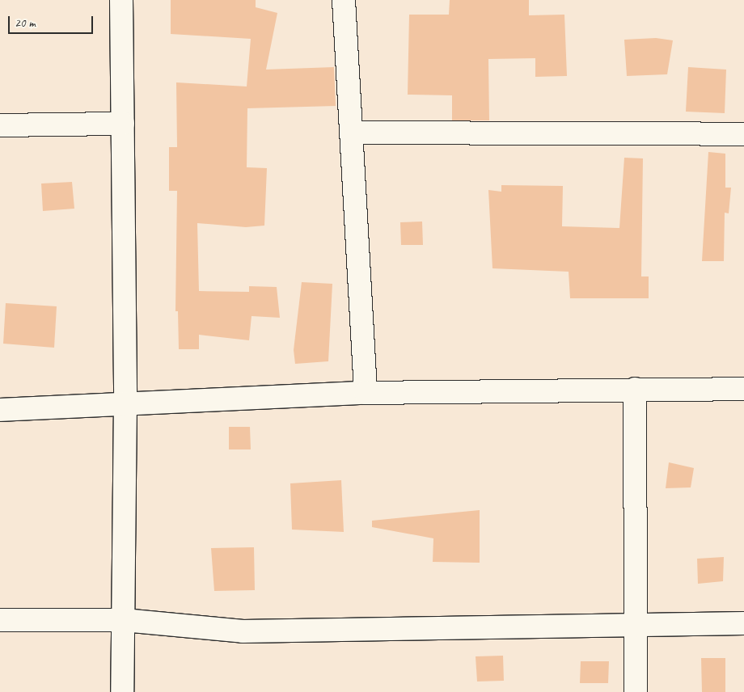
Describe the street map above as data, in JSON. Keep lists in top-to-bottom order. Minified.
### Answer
{"scale_bar":"20 m"}
